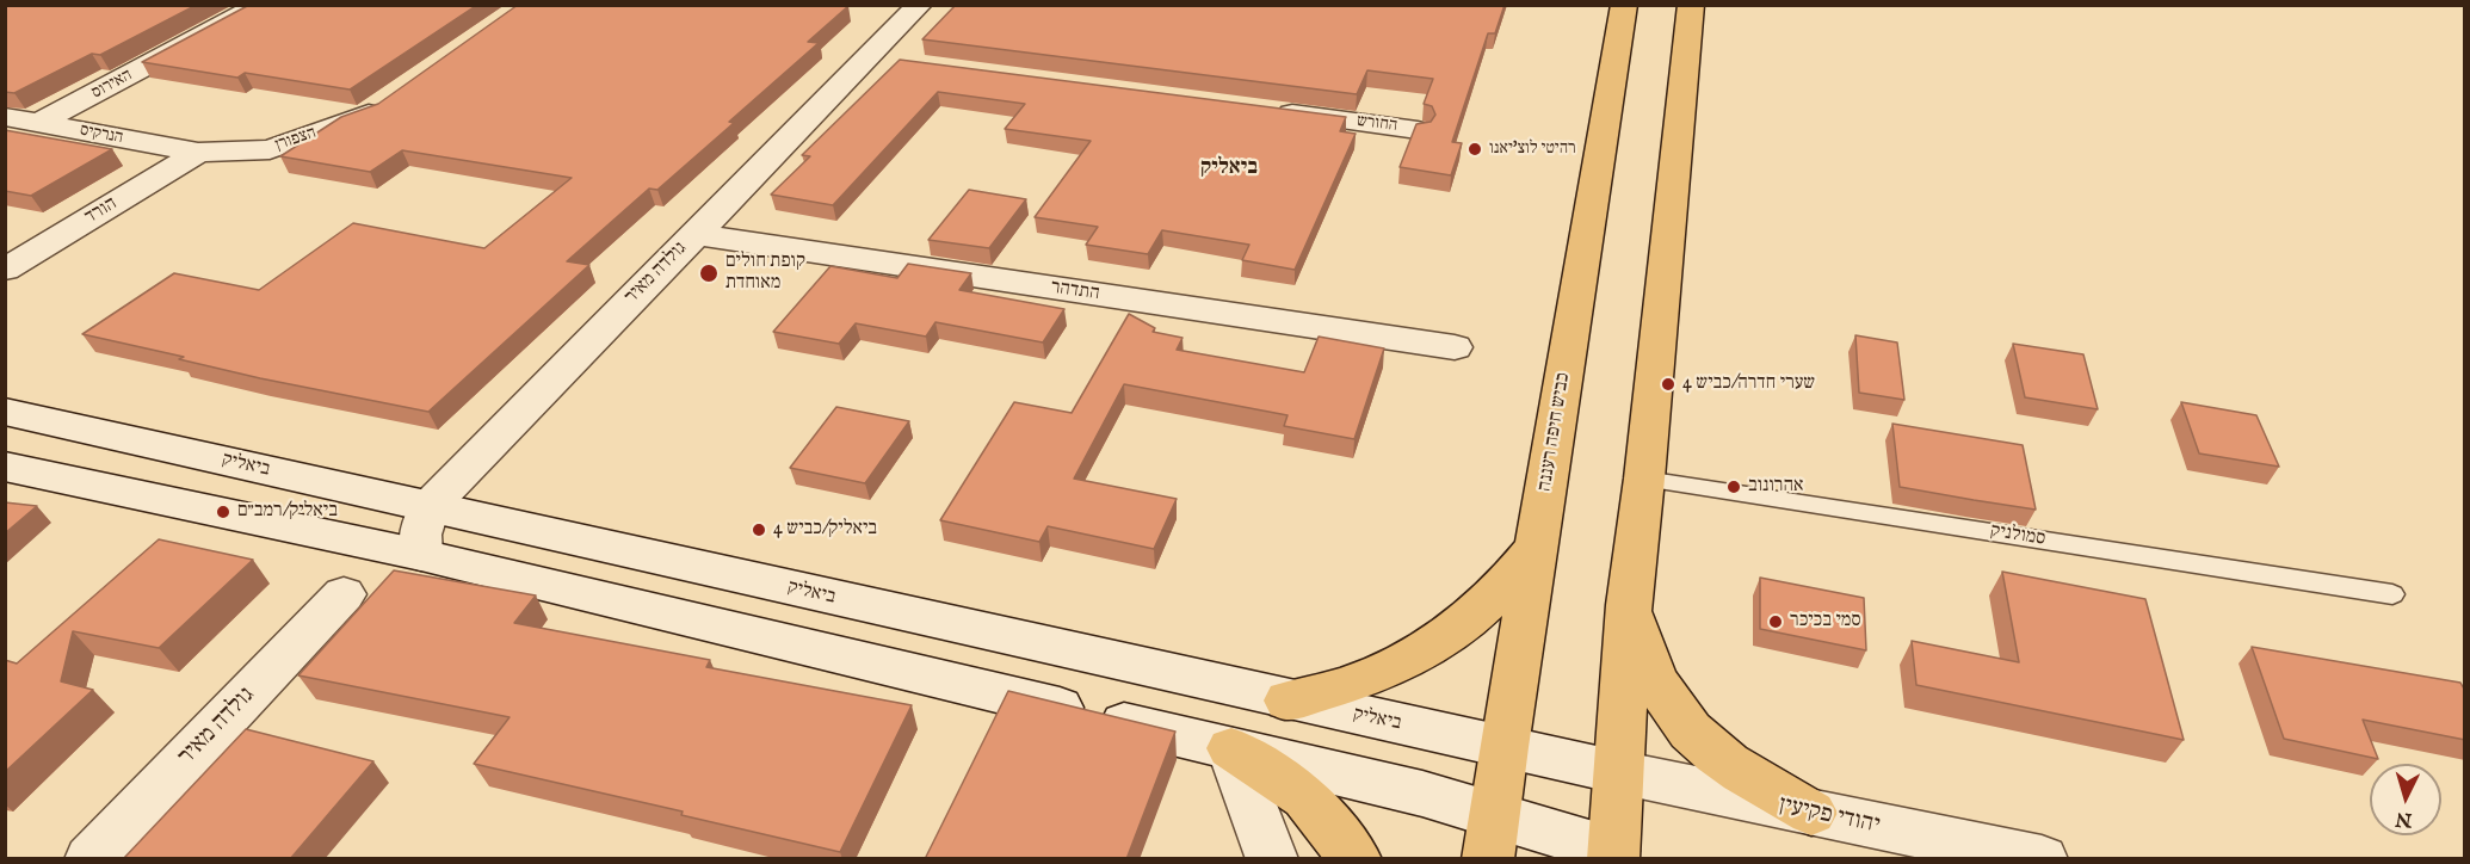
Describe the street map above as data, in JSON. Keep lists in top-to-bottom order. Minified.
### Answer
{"streets":{"highway":["כביש חיפה רעננה"],"street":["האירוס","החורש","הנרקיס","הצפורן","הורד","גולדה מאיר","התדהר","ביאליק","יהודי פקיעין"],"lane":["סמולניק"]},"crossings":[["האירוס","הנרקיס"],["הנרקיס","הצפורן"],["הנרקיס","הורד"],["הצפורן","הורד"],["גולדה מאיר","התדהר"],["גולדה מאיר","ביאליק"],["כביש חיפה רעננה","ביאליק"],["ביאליק","יהודי פקיעין"]],"districts":["ביאליק"],"places":["רהיטי לוצ'יאנו","קופת חולים מאוחדת","שערי חדרה/כביש 4","אהרונוב","ביאליק/רמב״ם","ביאליק/כביש 4","סמי בכיכר"],"north":"bottom"}
